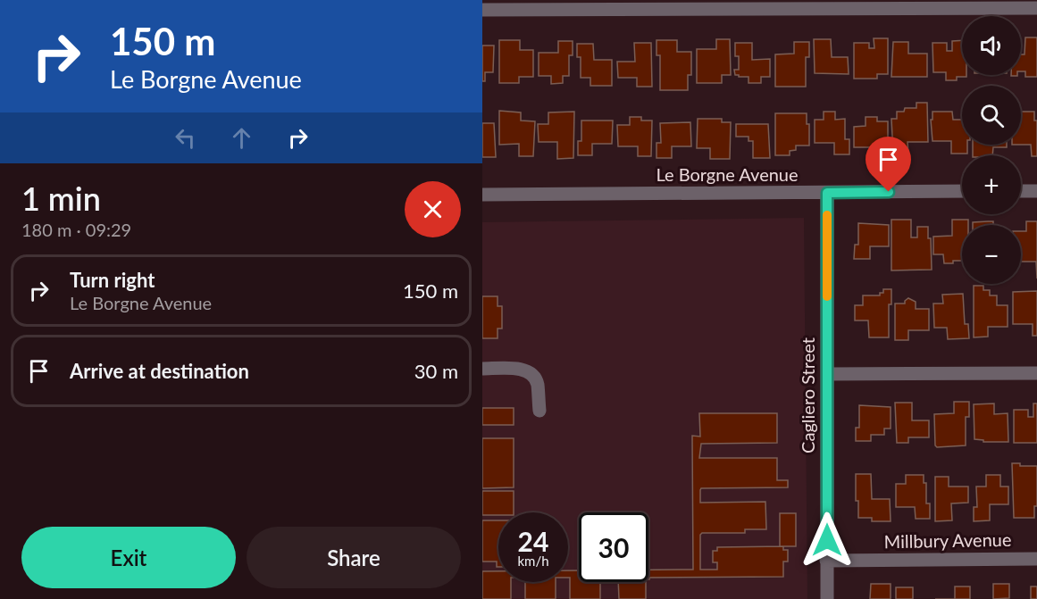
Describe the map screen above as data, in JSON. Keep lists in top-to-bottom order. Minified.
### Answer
{"streets":{"street":["Le Borgne Avenue","Cagliero Street","Millbury Avenue"]},"crossings":[["Le Borgne Avenue","Cagliero Street"],["Cagliero Street","Millbury Avenue"]],"page":{"turn":["150 m","Le Borgne Avenue"],"map_buttons":["+","−"],"heading":["1 min","180 m · 09:29"],"list":[{"name":"Turn right","note":"Le Borgne Avenue","value":"150 m"},{"name":"Arrive at destination","value":"30 m"}],"speed":"24 km/h","limit":"30","buttons":["Exit","Share"]}}
